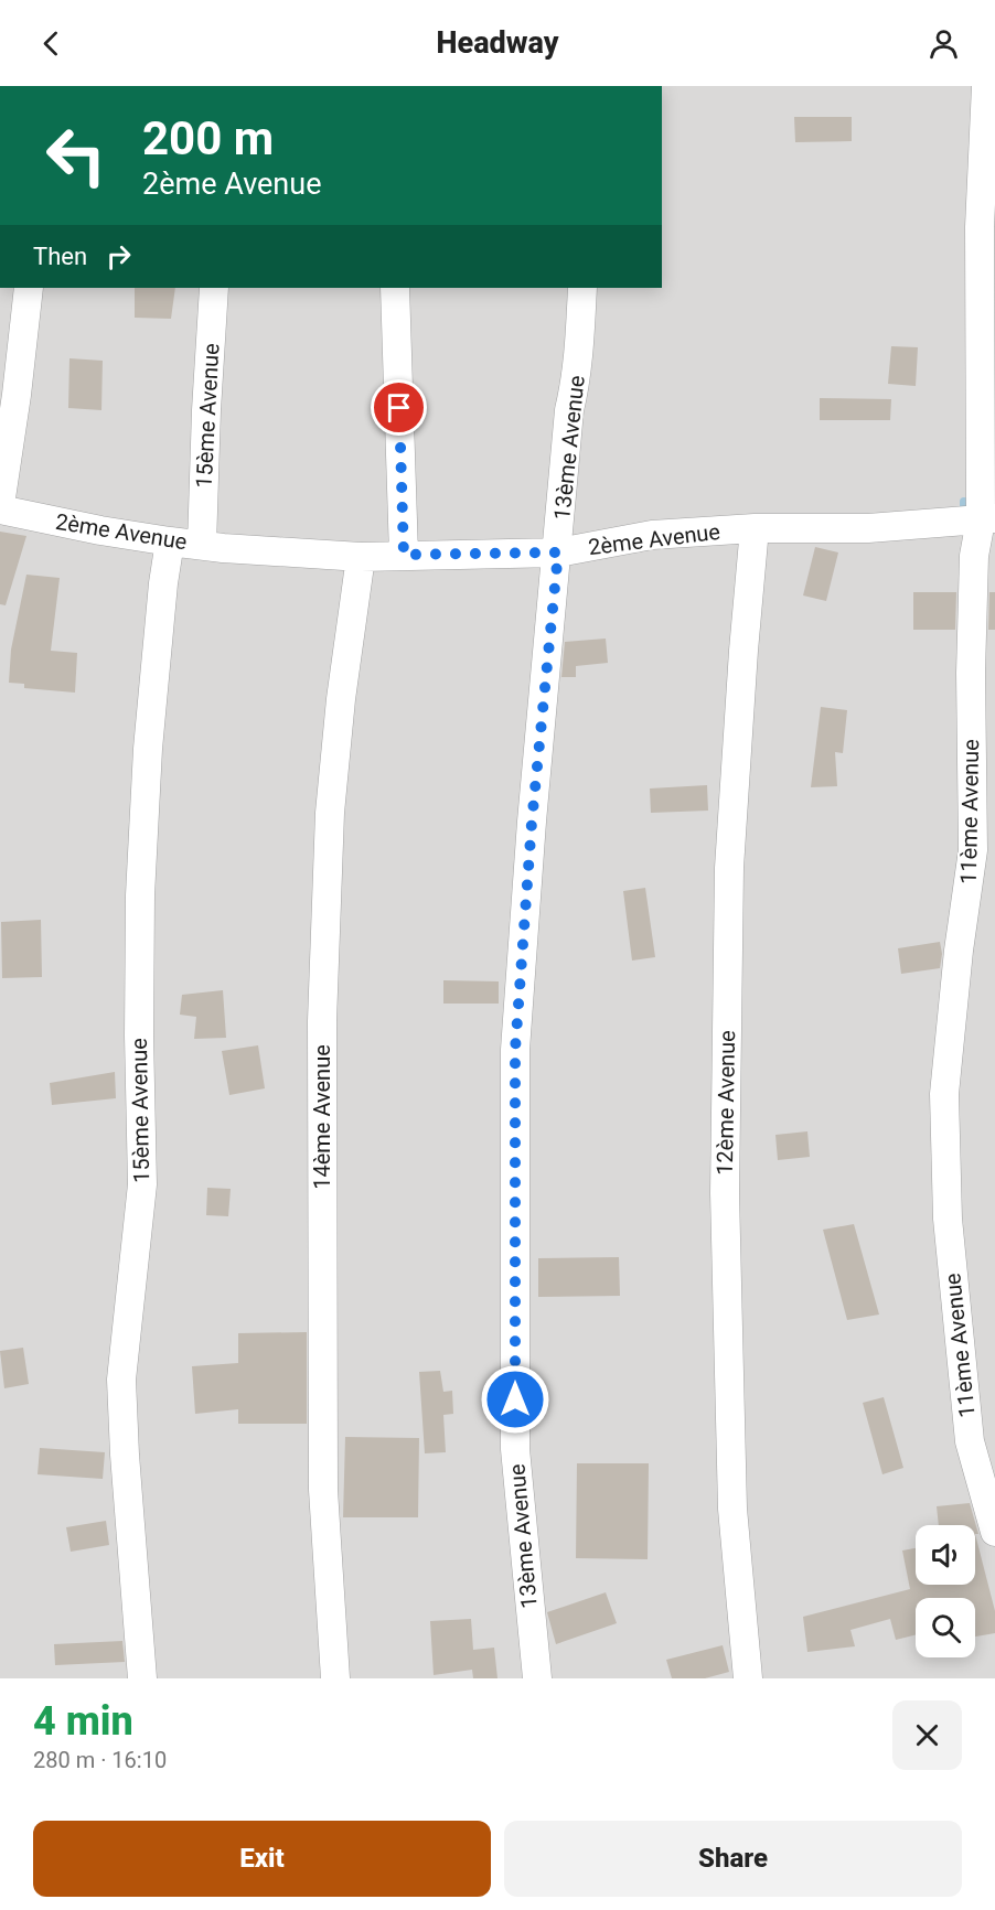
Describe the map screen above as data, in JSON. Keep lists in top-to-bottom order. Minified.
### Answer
{"streets":{"street":["15ème Avenue","13ème Avenue","2ème Avenue","11ème Avenue","12ème Avenue","14ème Avenue"]},"crossings":[["15ème Avenue","2ème Avenue"],["13ème Avenue","2ème Avenue"],["2ème Avenue","11ème Avenue"],["2ème Avenue","12ème Avenue"],["2ème Avenue","14ème Avenue"]],"page":{"header":"Headway","turn":["200 m","2ème Avenue"],"then":"Then","heading":["4 min","280 m · 16:10"],"buttons":["Exit","Share"]}}
